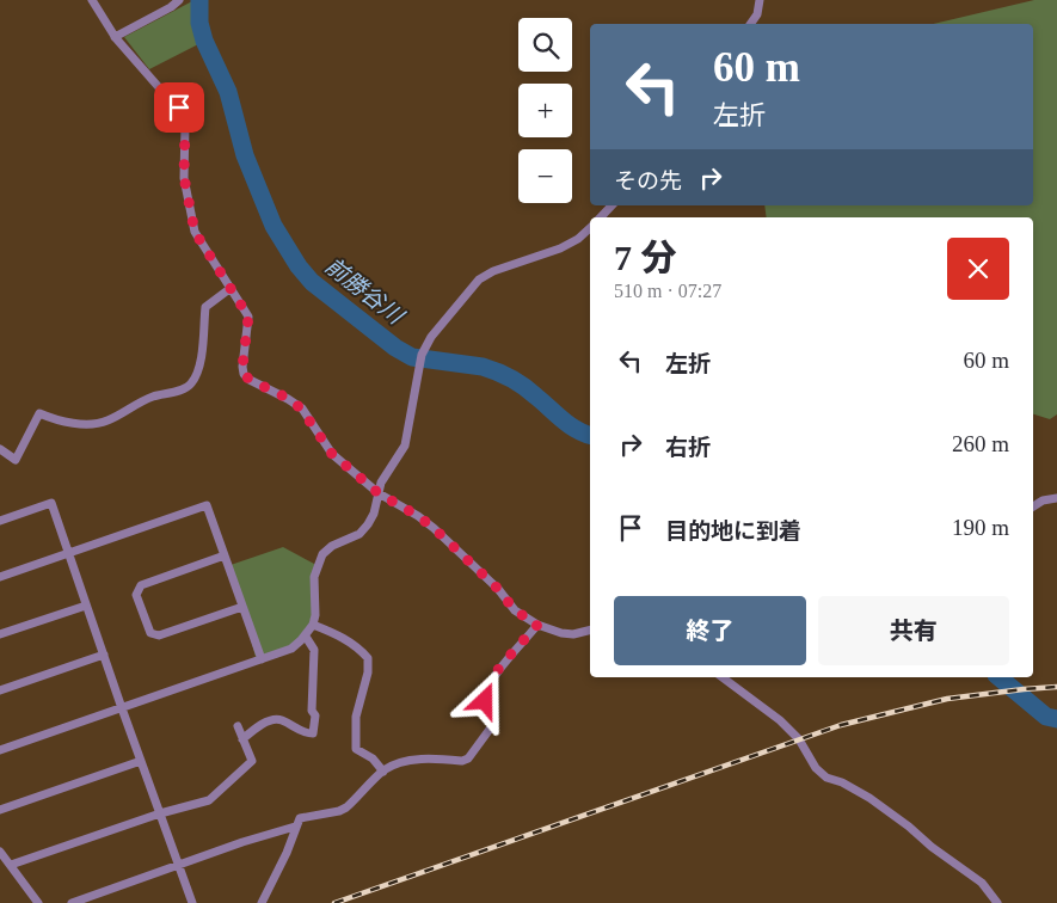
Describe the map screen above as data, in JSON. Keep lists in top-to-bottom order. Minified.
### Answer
{"water":["前勝谷川"],"page":{"map_buttons":["+","−"],"turn":["60 m","左折"],"then":"その先","heading":["7 分","510 m · 07:27"],"list":[{"name":"左折","value":"60 m"},{"name":"右折","value":"260 m"},{"name":"目的地に到着","value":"190 m"}],"buttons":["終了","共有"]}}
